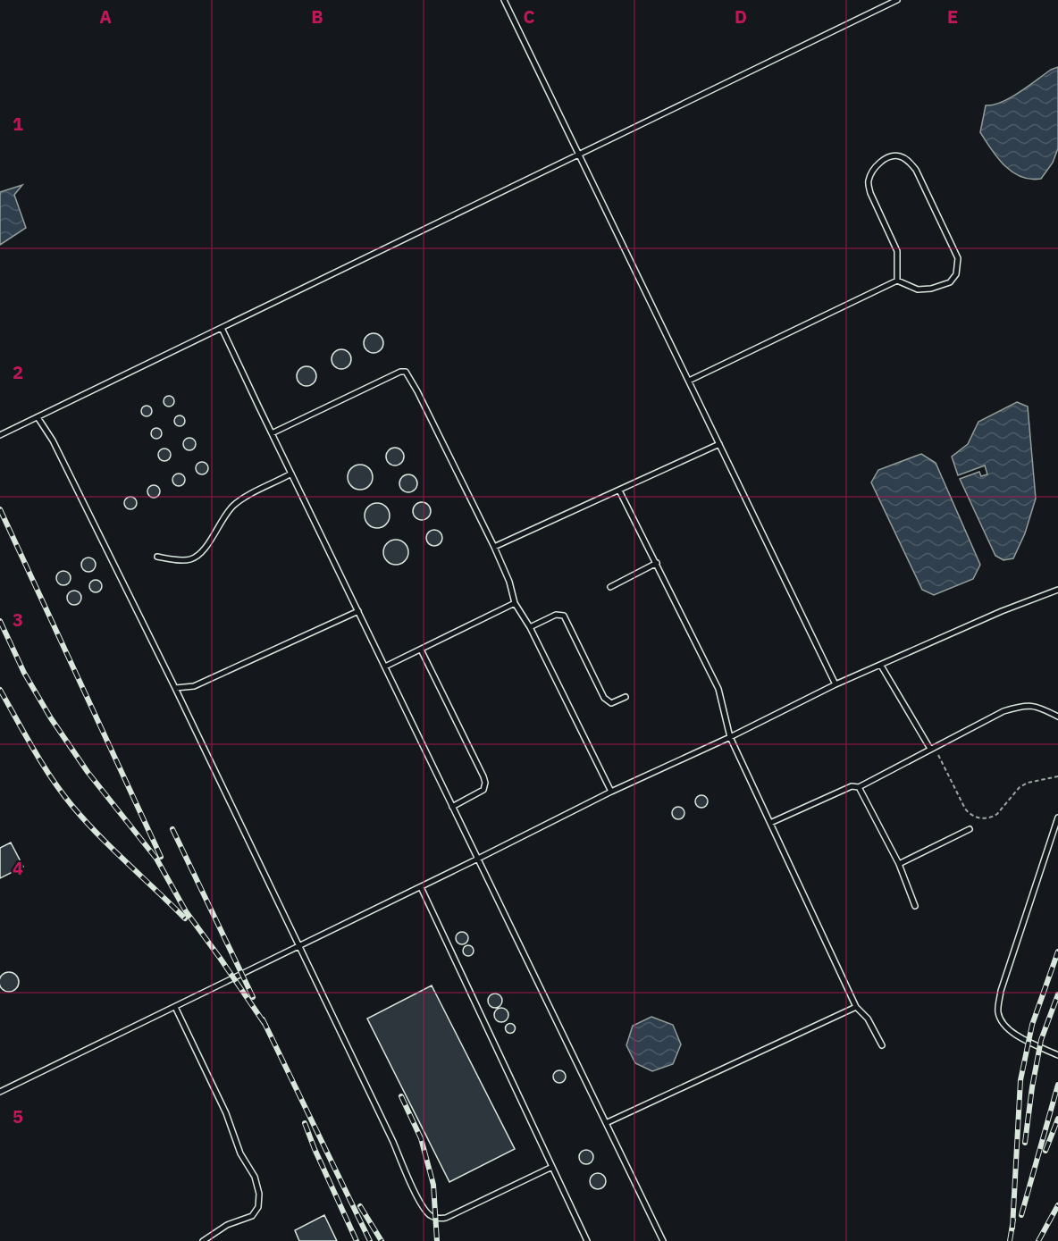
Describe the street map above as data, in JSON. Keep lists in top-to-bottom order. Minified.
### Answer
{"grid":{"columns":["A","B","C","D","E"],"rows":["1","2","3","4","5"]}}
